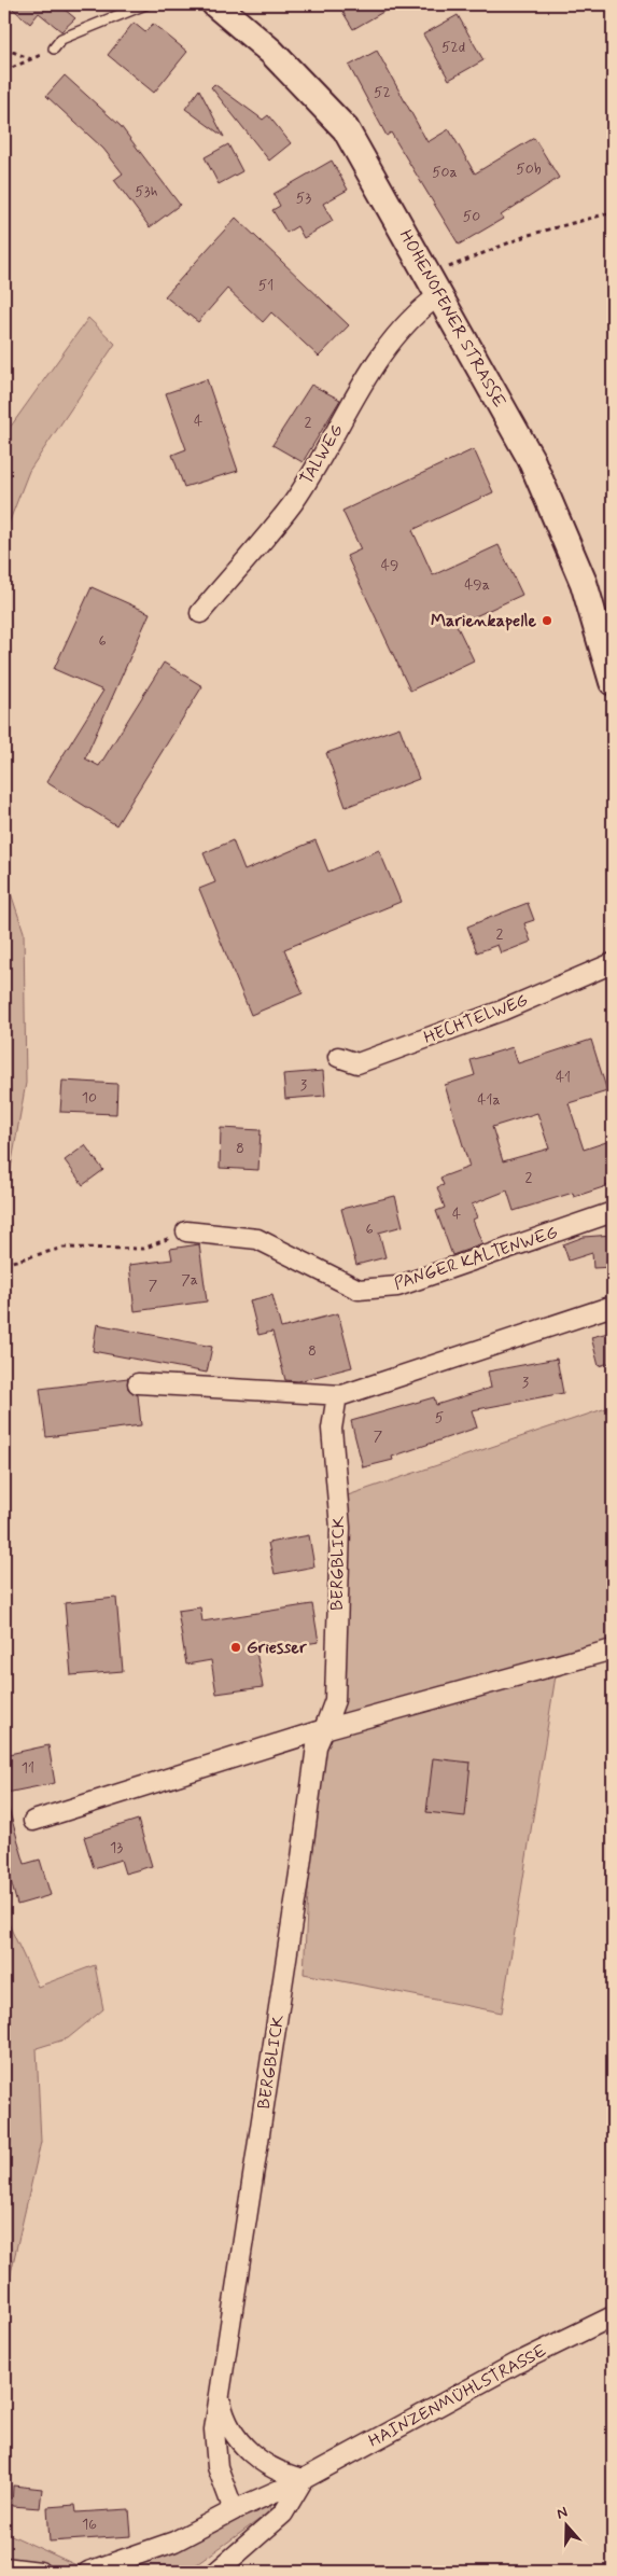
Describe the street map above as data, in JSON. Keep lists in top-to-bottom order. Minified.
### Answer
{"streets":{"main road":["HOHENOFENER STRASSE"],"street":["TALWEG","HECHTELWEG","PANGER KALTENWEG","BERGBLICK","HAINZENMÜHLSTRASSE"]},"crossings":[["HOHENOFENER STRASSE","TALWEG"],["BERGBLICK","HAINZENMÜHLSTRASSE"]],"places":["Marienkapelle","Griesser"],"house_numbers":["52d","52","50b","50a","53h","53","50","51","4","2","49","49a","6","2","41","3","10","41a","8","2","4","6","7a","7","8","3","5","7","11","13","16"],"north":"top"}
